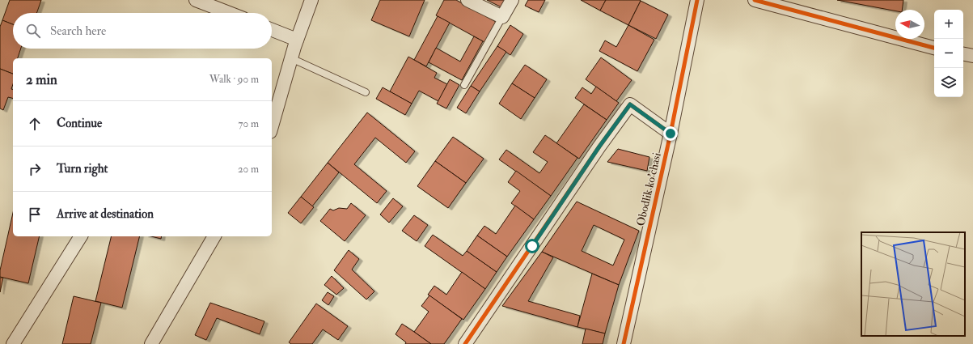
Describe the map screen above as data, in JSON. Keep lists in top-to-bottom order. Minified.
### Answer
{"streets":{"street":["Obodlik ko'chasi"]},"north":"left","page":{"map_buttons":["+","−"],"search":"Search here","heading":["2 min","Walk · 90 m"],"list":[["Continue","70 m"],["Turn right","20 m"],"Arrive at destination"]}}
